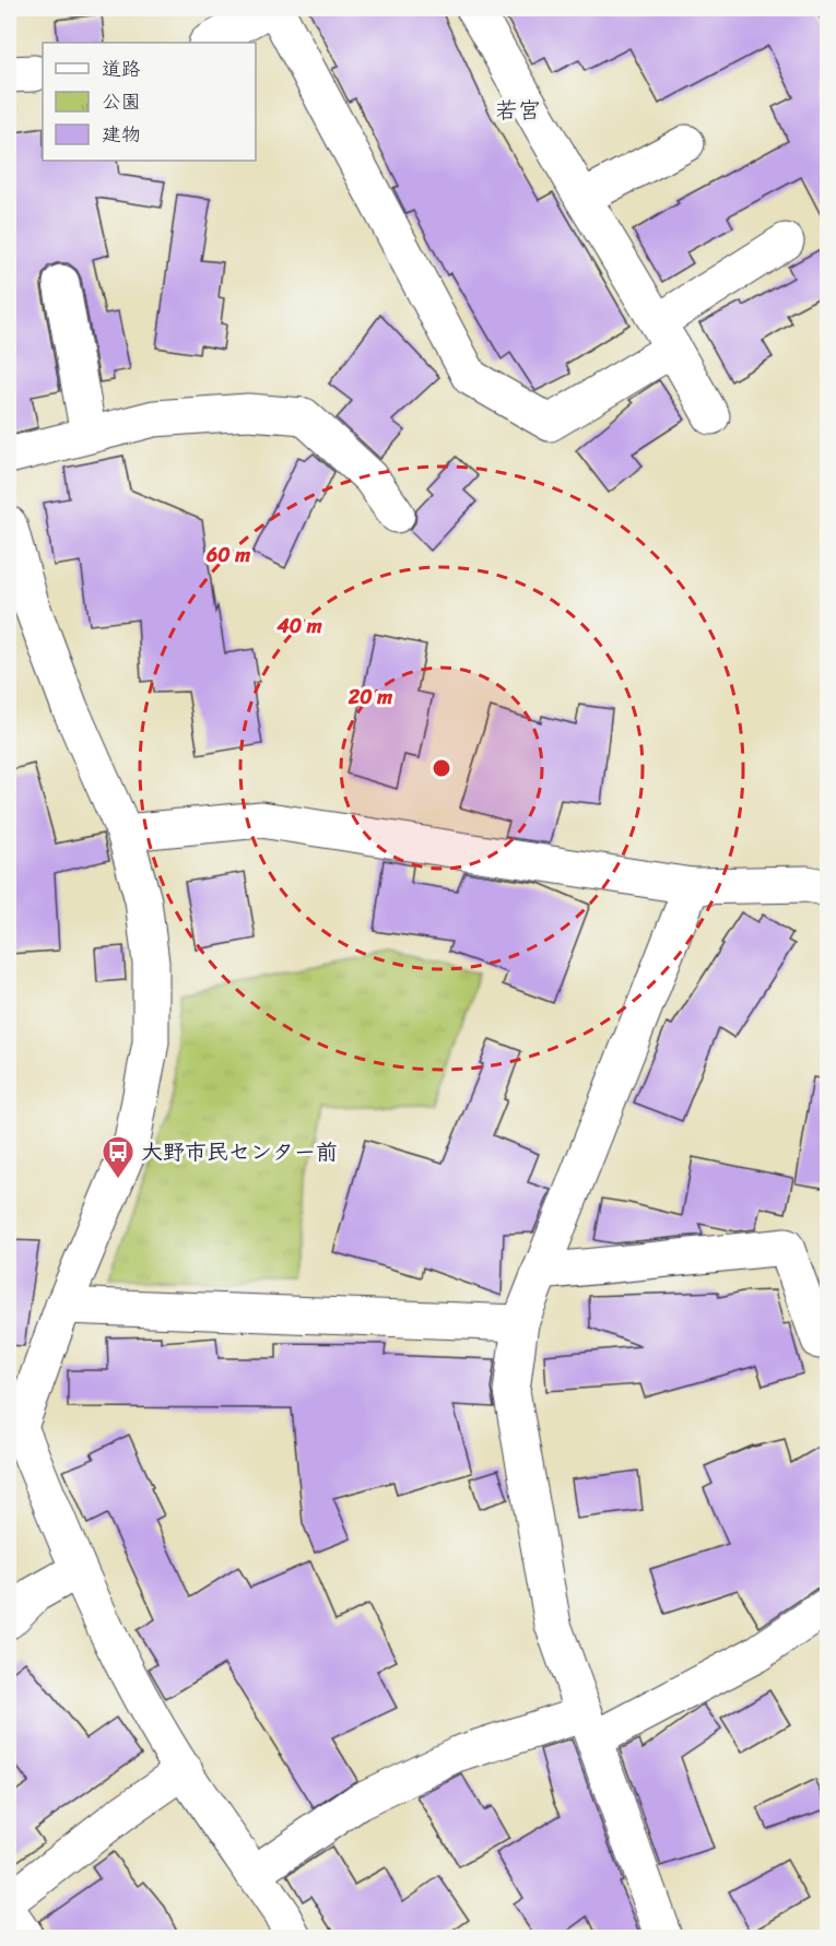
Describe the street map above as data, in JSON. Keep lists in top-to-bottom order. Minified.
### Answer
{"districts":["若宮"],"places":{"bus stop":["大野市民センター前"]},"legend":["道路","公園","建物"],"rings":["60 m","40 m","20 m"]}
